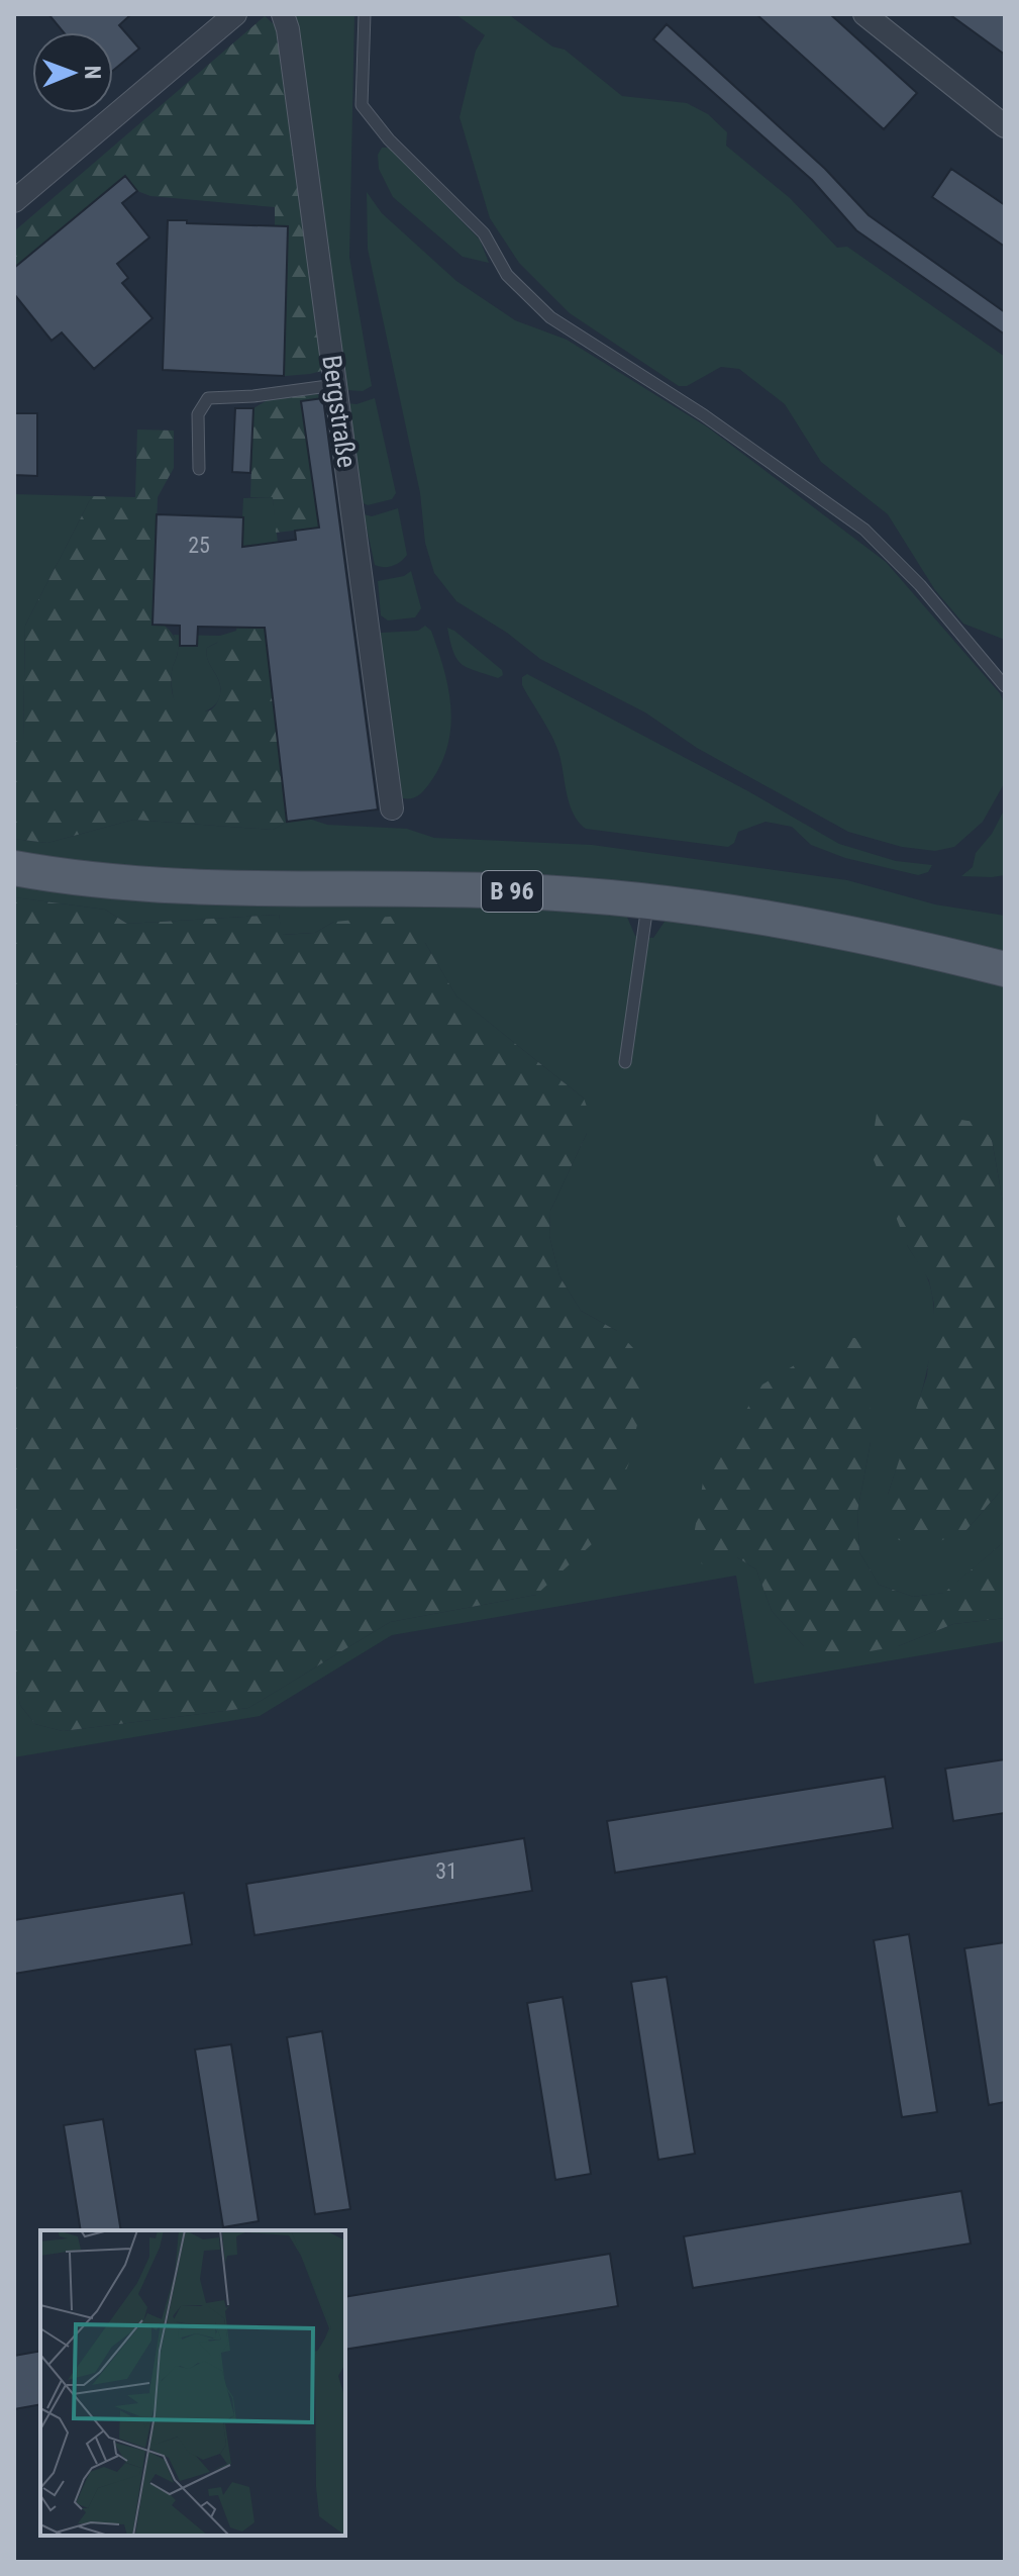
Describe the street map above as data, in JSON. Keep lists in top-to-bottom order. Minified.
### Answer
{"streets":{"main road":["B 96"],"street":["Bergstraße"]},"house_numbers":["25","31"],"north":"right"}
